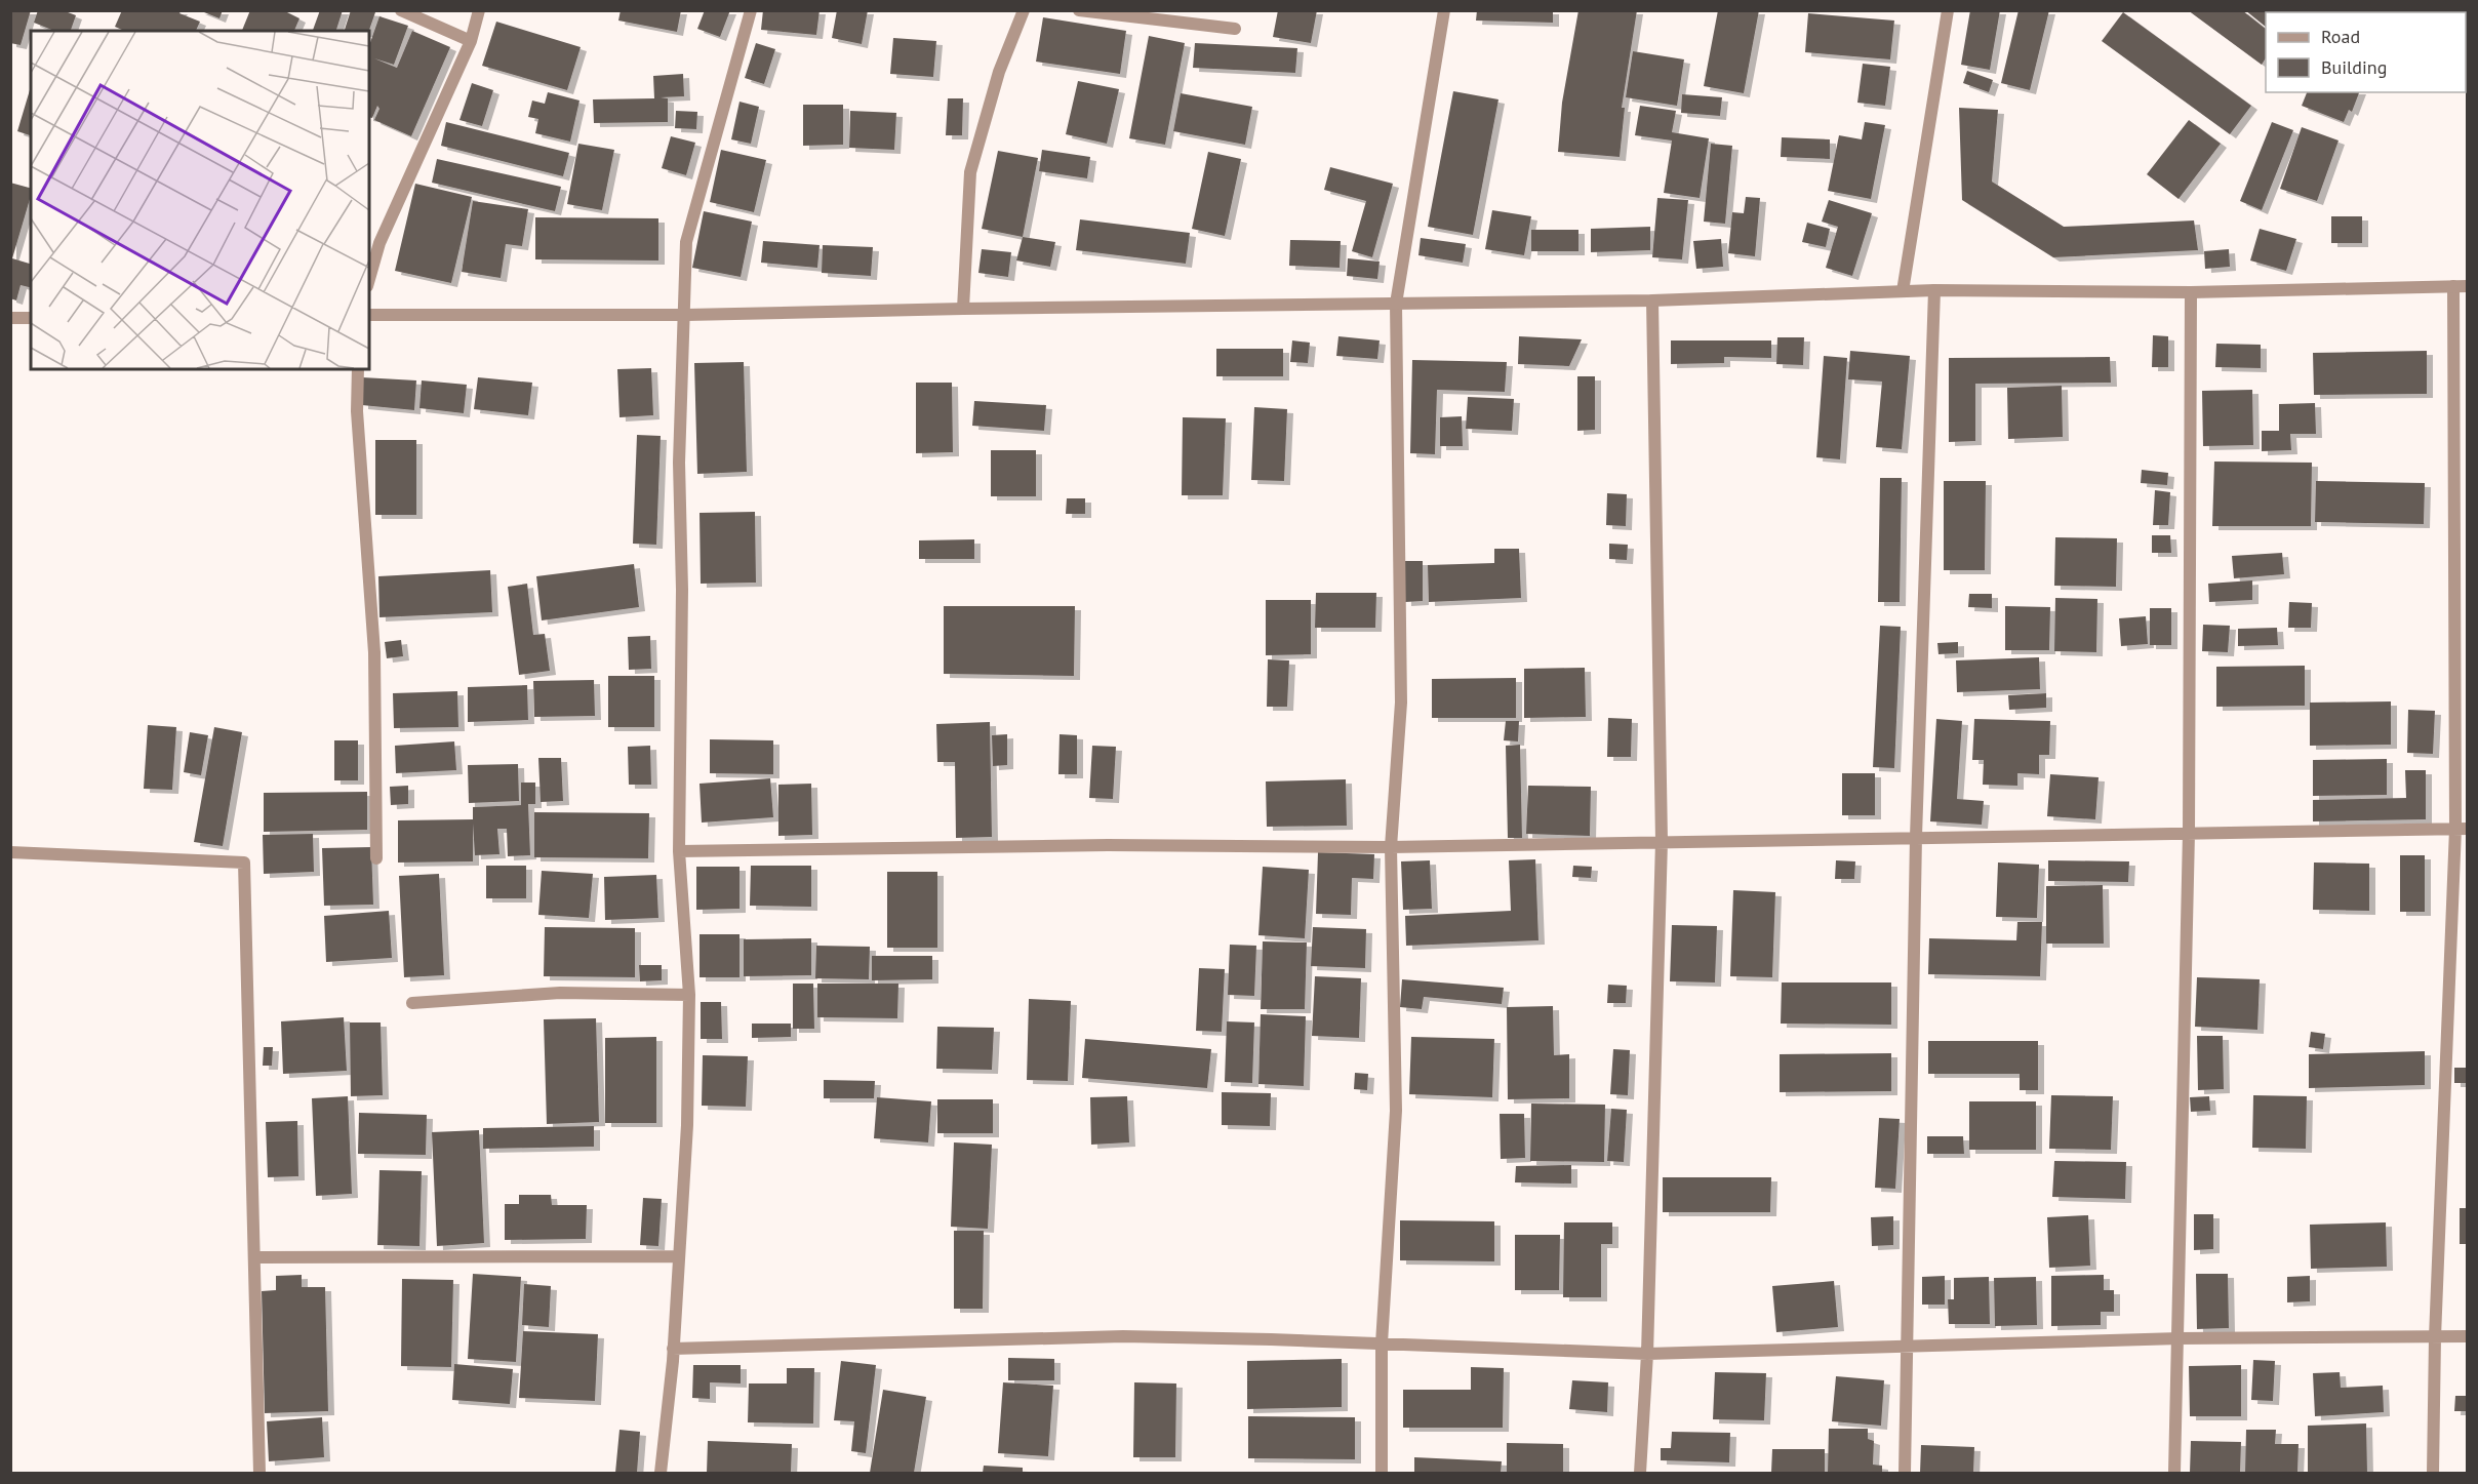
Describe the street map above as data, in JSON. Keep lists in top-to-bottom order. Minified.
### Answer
{"legend":["Road","Building"]}
